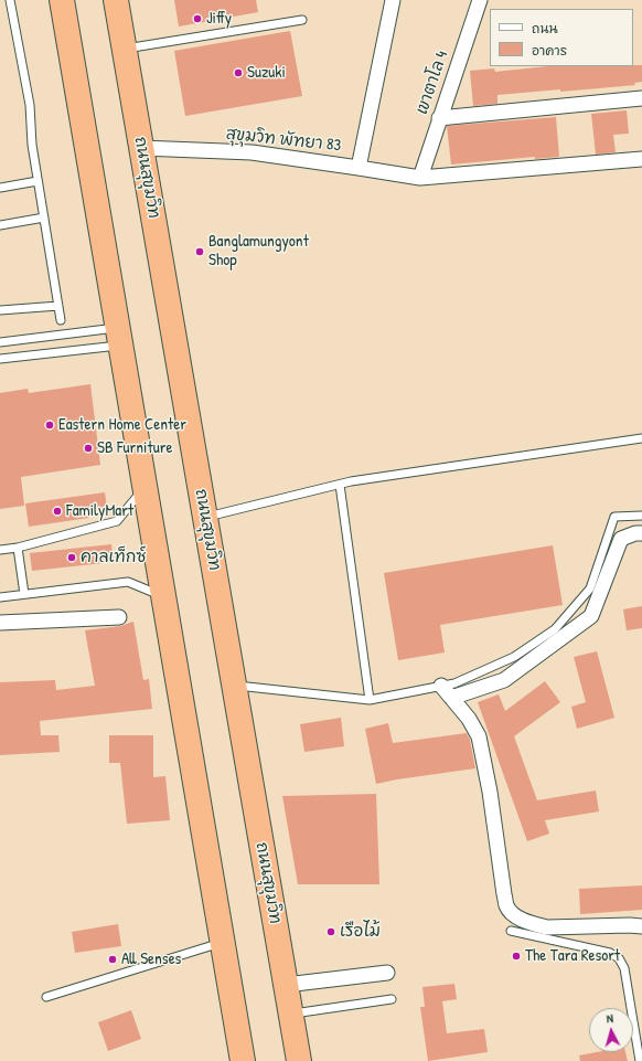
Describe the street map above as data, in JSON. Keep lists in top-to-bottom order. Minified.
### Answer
{"streets":{"highway":["ถนนสุขุมวิท"],"street":["เขาตาโล 4","สุขุมวิท พัทยา 83"]},"crossings":[["เขาตาโล 4","สุขุมวิท พัทยา 83"],["สุขุมวิท พัทยา 83","ถนนสุขุมวิท"]],"places":["Jiffy","Suzuki","Banglamungyont Shop","Eastern Home Center","SB Furniture","FamilyMart","คาลเท็กซ์","เรือไม้","The Tara Resort","All Senses"],"legend":["ถนน","อาคาร"],"north":"top"}
